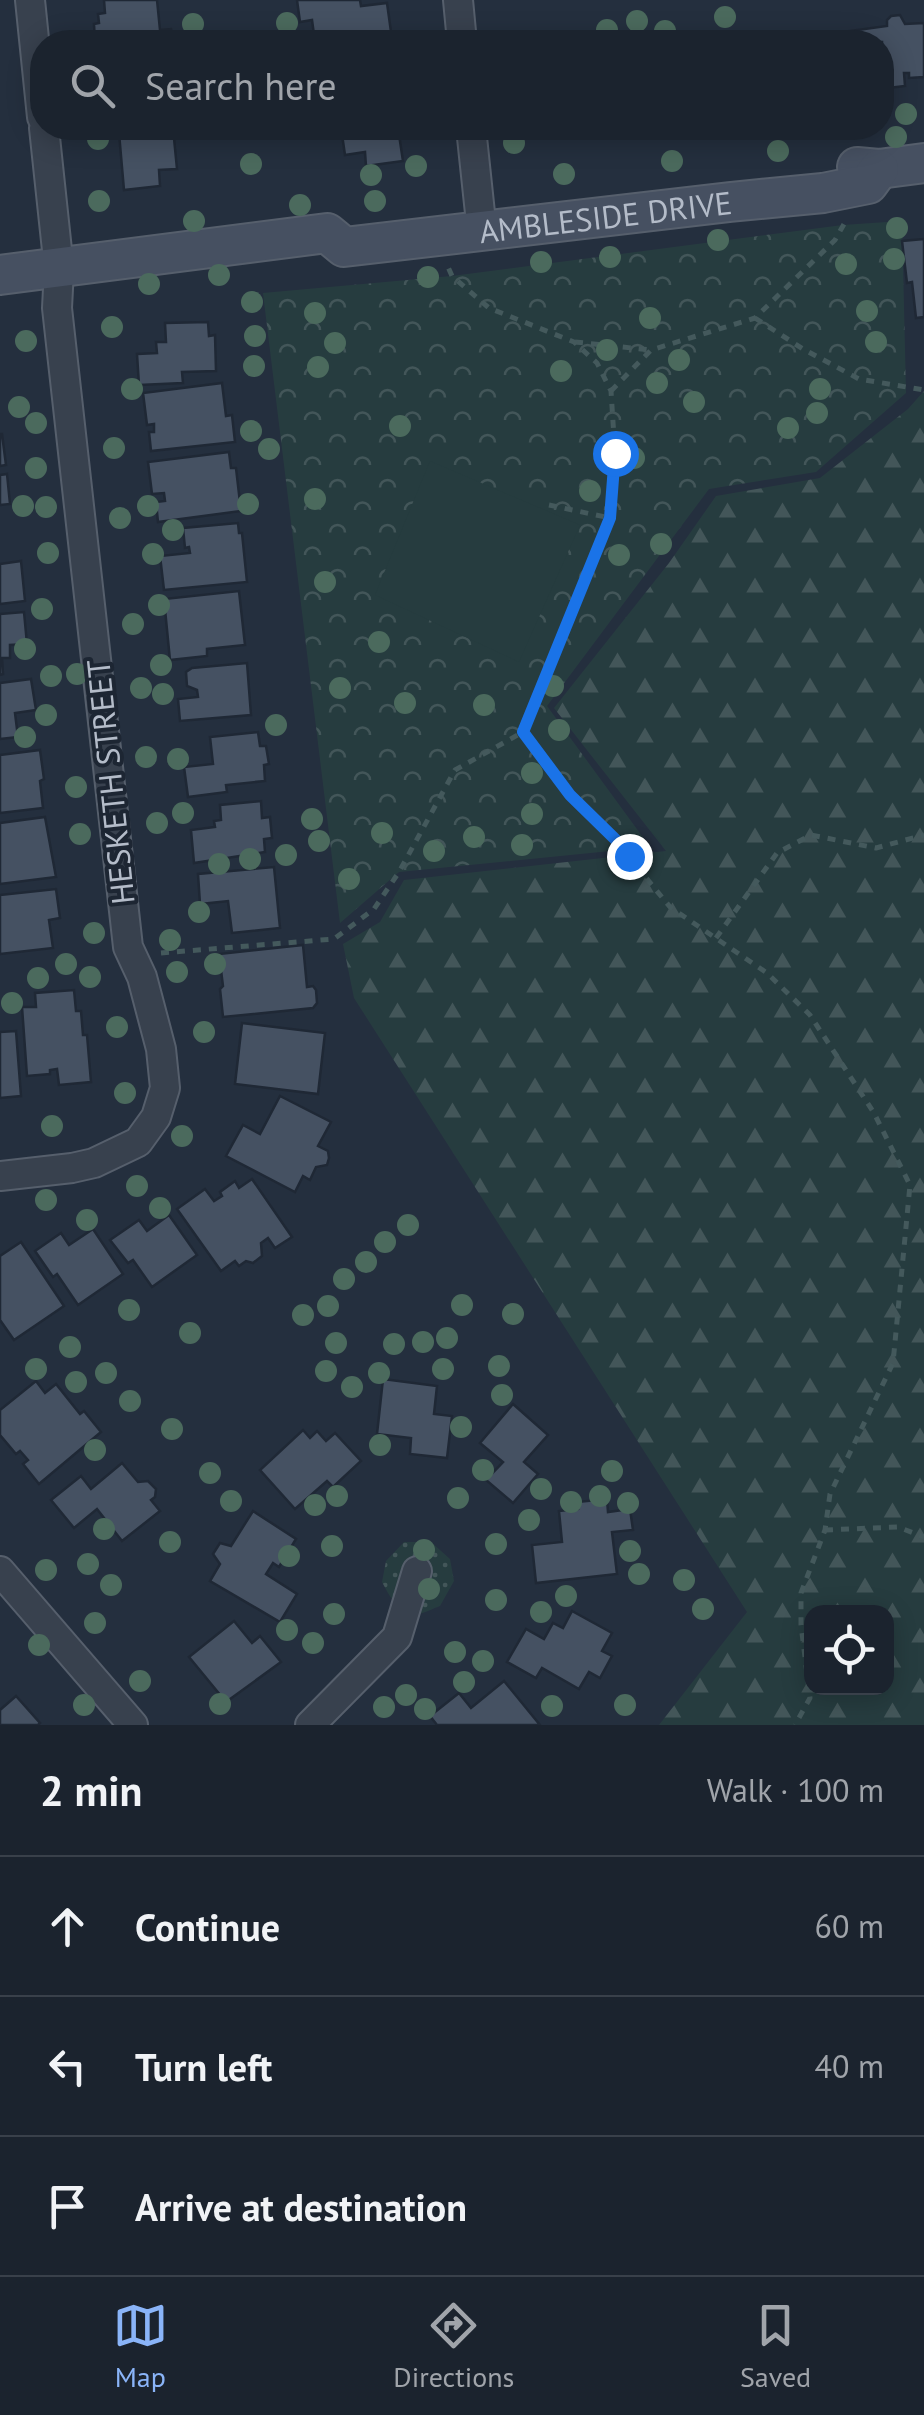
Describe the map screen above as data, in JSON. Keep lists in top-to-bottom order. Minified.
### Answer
{"streets":{"street":["AMBLESIDE DRIVE","HESKETH STREET"]},"crossings":[["AMBLESIDE DRIVE","HESKETH STREET"]],"page":{"search":"Search here","heading":["2 min","Walk · 100 m"],"list":[["Continue","60 m"],["Turn left","40 m"],"Arrive at destination"],"nav":["Map","Directions","Saved"]}}
